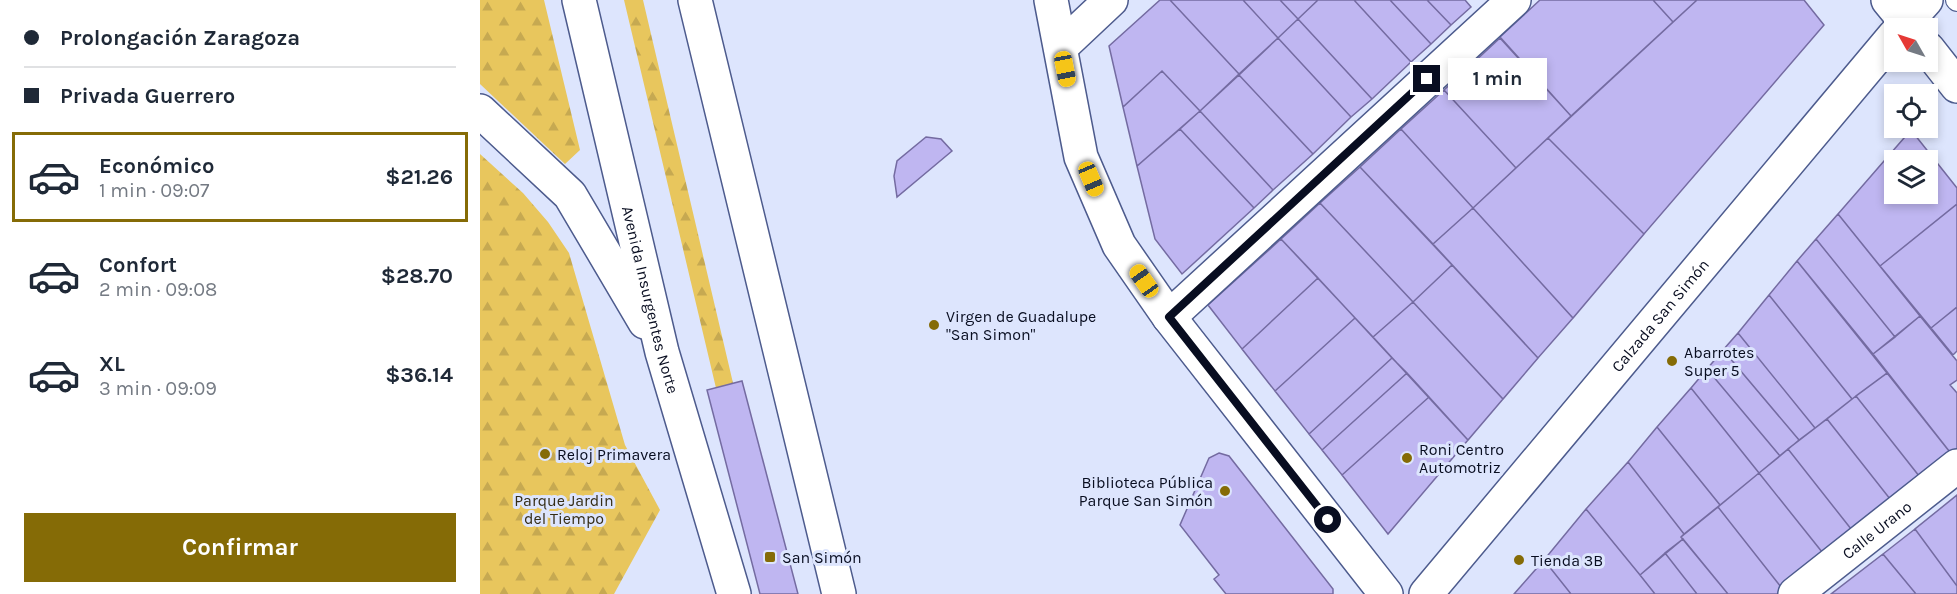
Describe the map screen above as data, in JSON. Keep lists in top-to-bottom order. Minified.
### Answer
{"streets":{"main road":["Avenida Insurgentes Norte","Calzada San Simón","Calle Urano"]},"parks":["Parque Jardin del Tiempo"],"places":{"other":["Virgen de Guadalupe \"San Simon\"","Abarrotes Super 5","Reloj Primavera","Roni Centro Automotriz","Biblioteca Pública Parque San Simón","Tienda 3B"],"transit":["San Simón"]},"north":"top left","page":{"banner":["Prolongación Zaragoza","Privada Guerrero"],"bubble":"1 min","list":[{"name":"Económico","note":"1 min · 09:07","value":"$21.26"},{"name":"Confort","note":"2 min · 09:08","value":"$28.70"},{"name":"XL","note":"3 min · 09:09","value":"$36.14"}],"buttons":"Confirmar"}}
